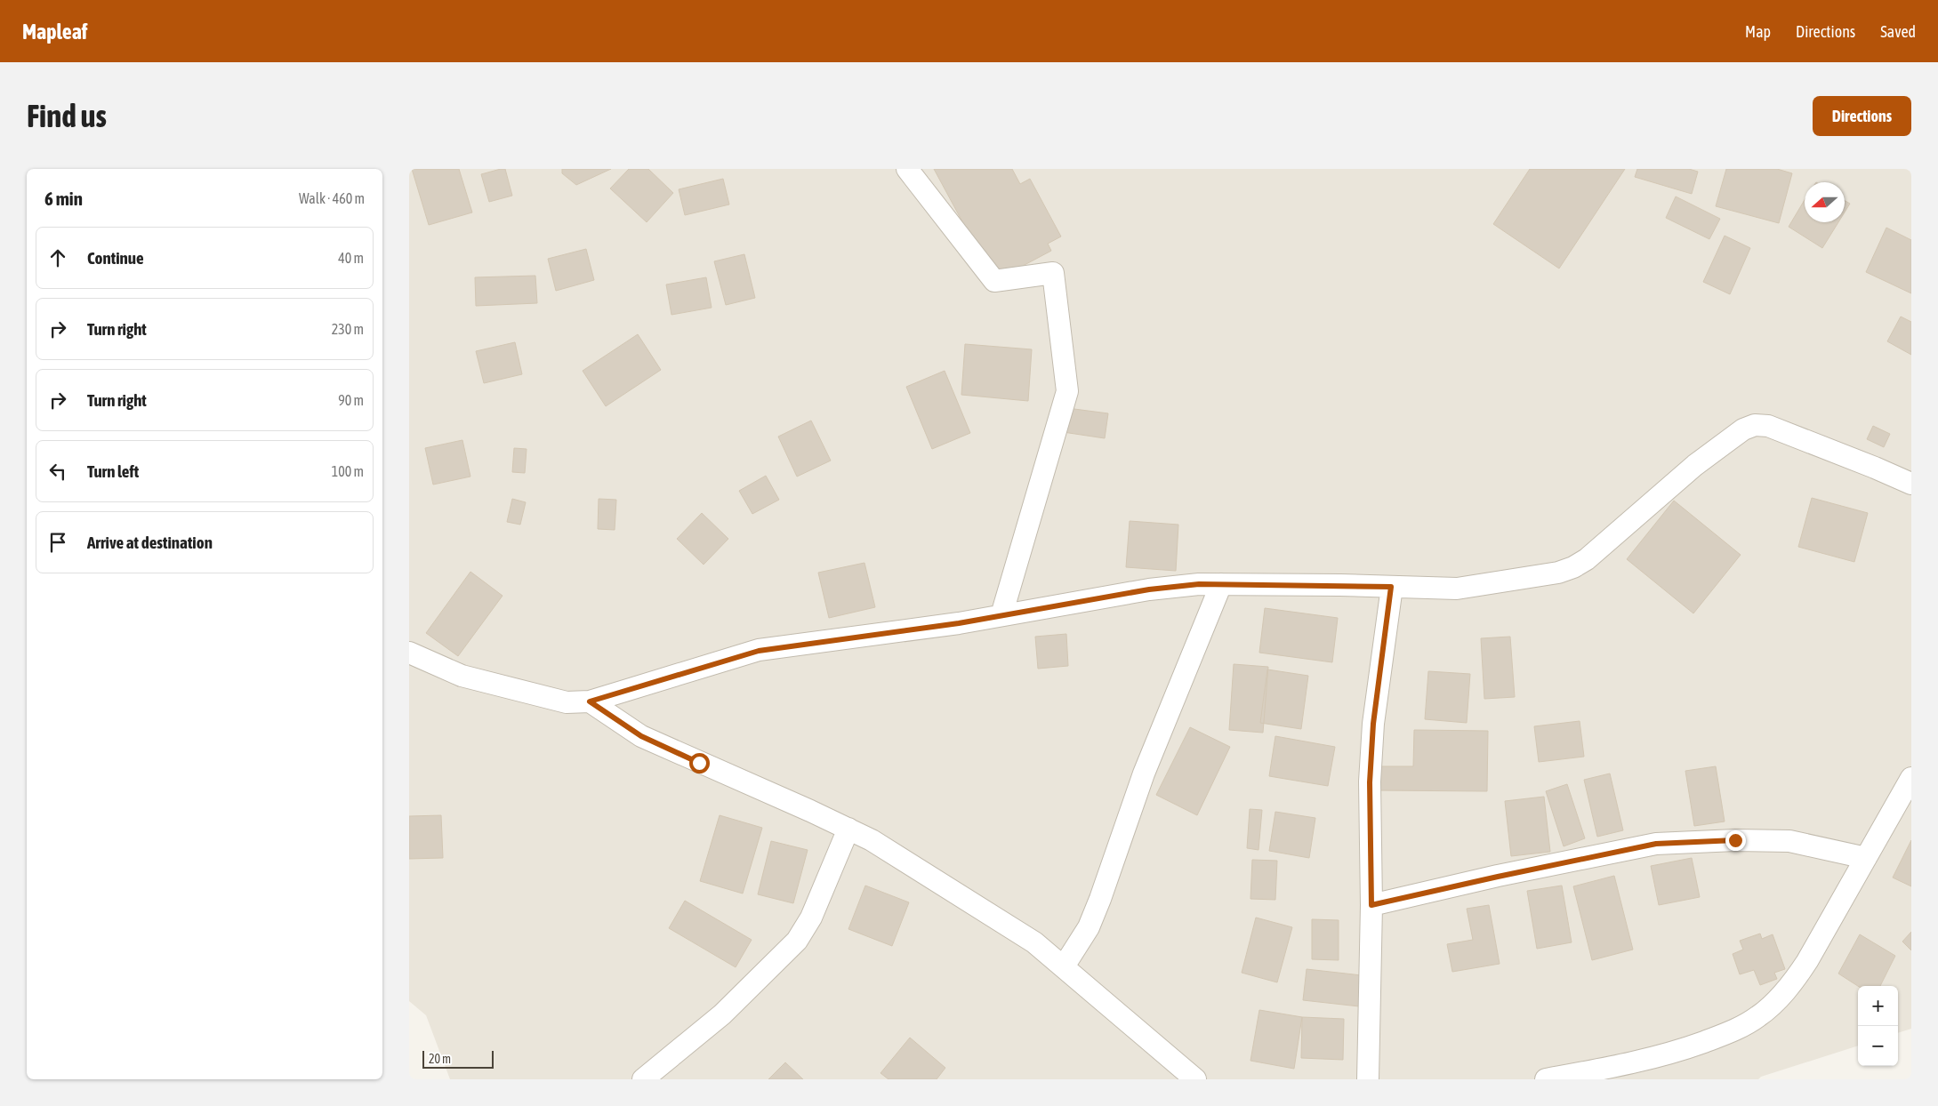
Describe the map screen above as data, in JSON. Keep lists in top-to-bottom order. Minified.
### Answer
{"scale_bar":"20 m","north":"left","page":{"header":"Mapleaf","nav":["Map","Directions","Saved"],"buttons":"Directions","title":"Find us","heading":["6 min","Walk · 460 m"],"list":[["Continue","40 m"],["Turn right","230 m"],["Turn right","90 m"],["Turn left","100 m"],"Arrive at destination"],"map_buttons":["+","−"],"scale":"20 m"}}
